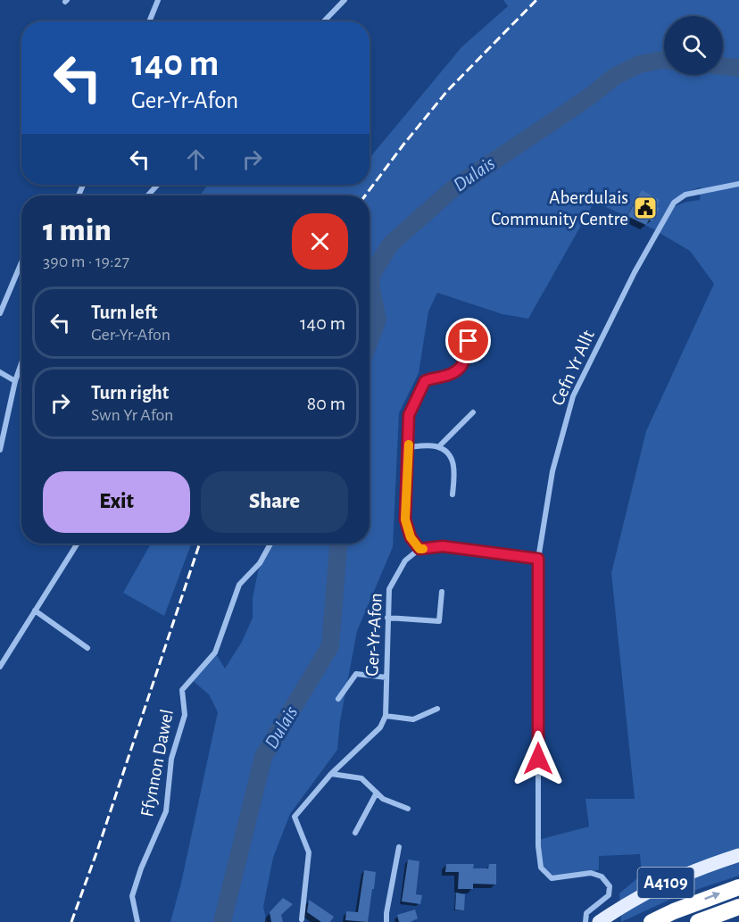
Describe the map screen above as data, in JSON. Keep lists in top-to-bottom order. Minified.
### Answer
{"streets":{"main road":["A4109"],"street":["Cefn Yr Allt","Ger-Yr-Afon","Ffynnon Dawel"]},"water":["Dulais"],"places":{"public building":["Aberdulais Community Centre"]},"page":{"turn":["140 m","Ger-Yr-Afon"],"heading":["1 min","390 m · 19:27"],"list":[{"name":"Turn left","note":"Ger-Yr-Afon","value":"140 m"},{"name":"Turn right","note":"Swn Yr Afon","value":"80 m"}],"buttons":["Exit","Share"]}}
